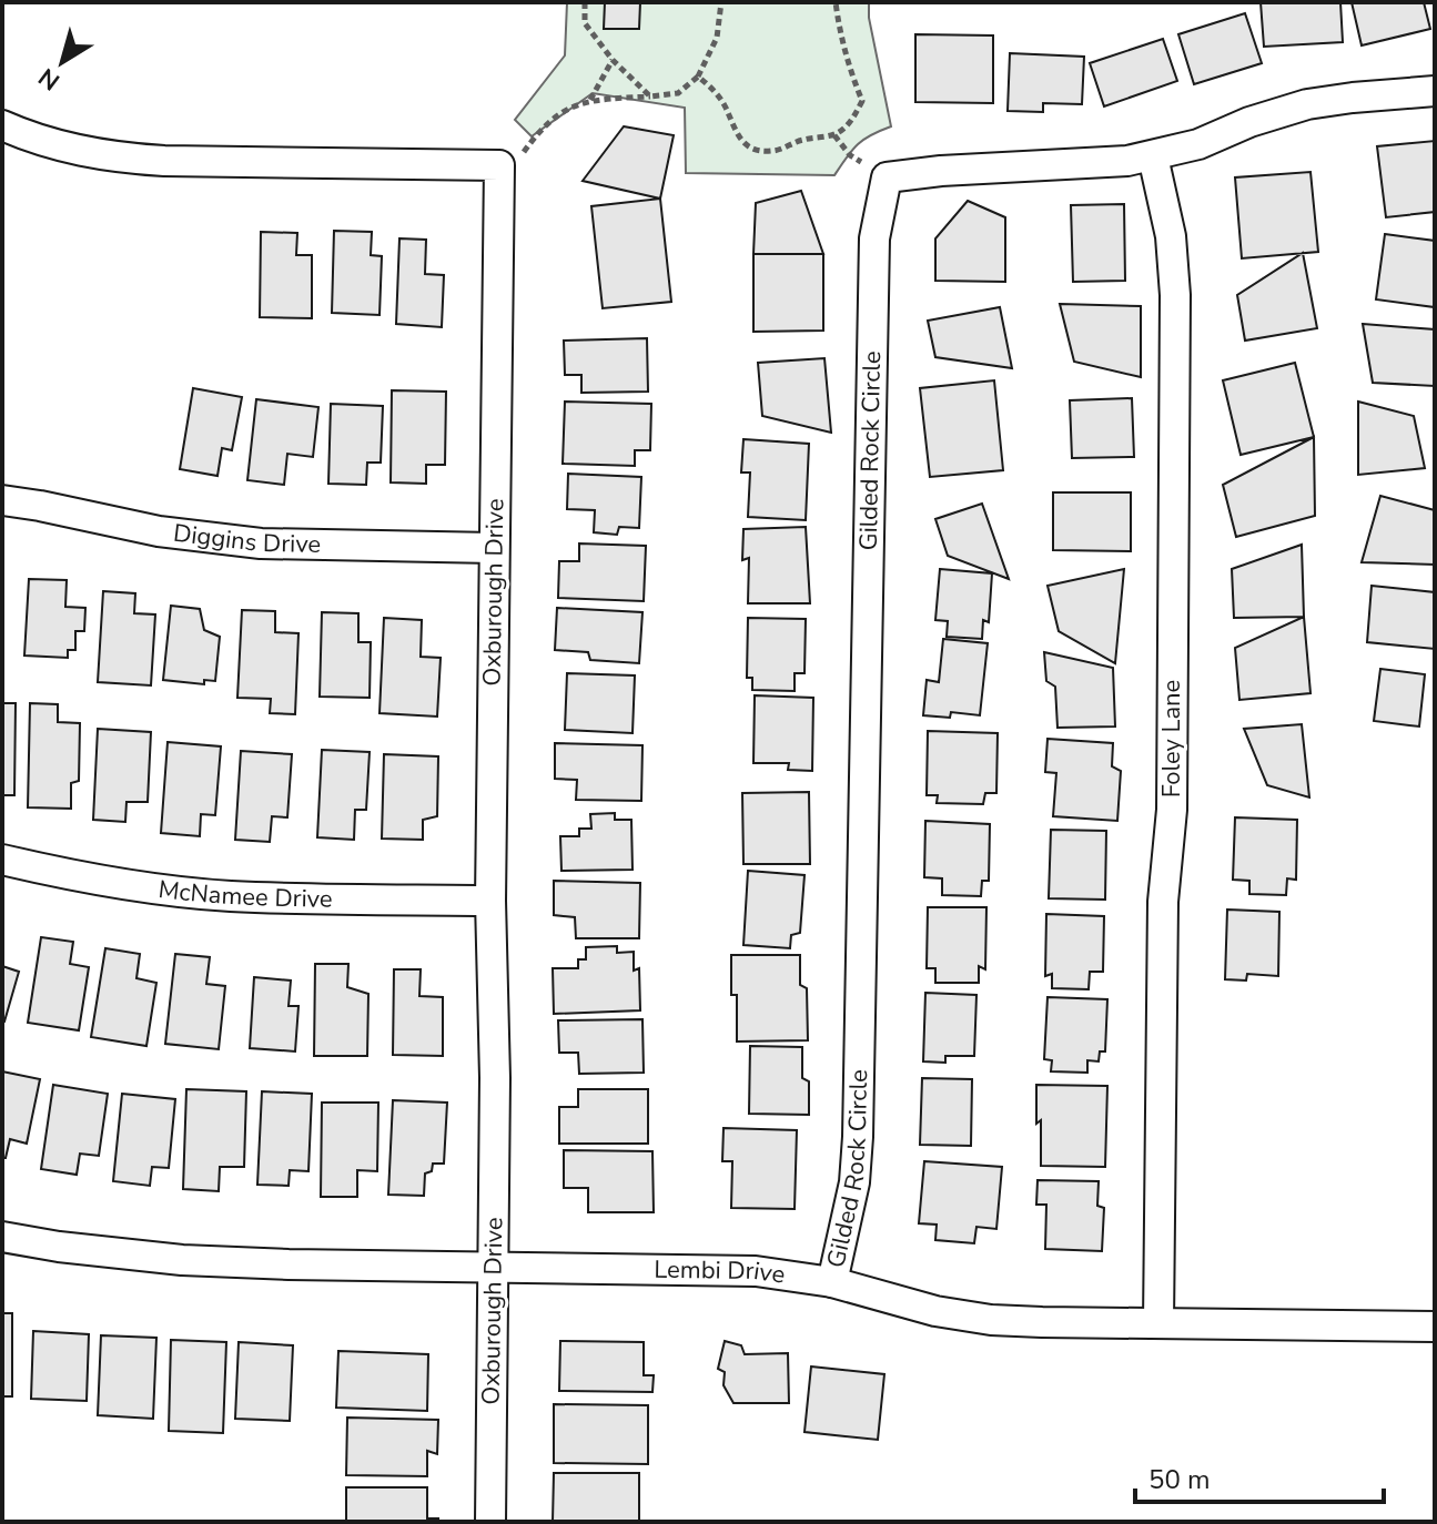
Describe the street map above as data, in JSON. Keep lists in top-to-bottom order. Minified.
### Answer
{"streets":{"street":["Gilded Rock Circle","Diggins Drive","Oxburough Drive","Foley Lane","McNamee Drive","Lembi Drive"]},"crossings":[["Gilded Rock Circle","Lembi Drive"],["Diggins Drive","Oxburough Drive"],["Oxburough Drive","McNamee Drive"],["Oxburough Drive","Lembi Drive"],["Foley Lane","Lembi Drive"]],"scale_bar":"50 m","north":"bottom left"}
